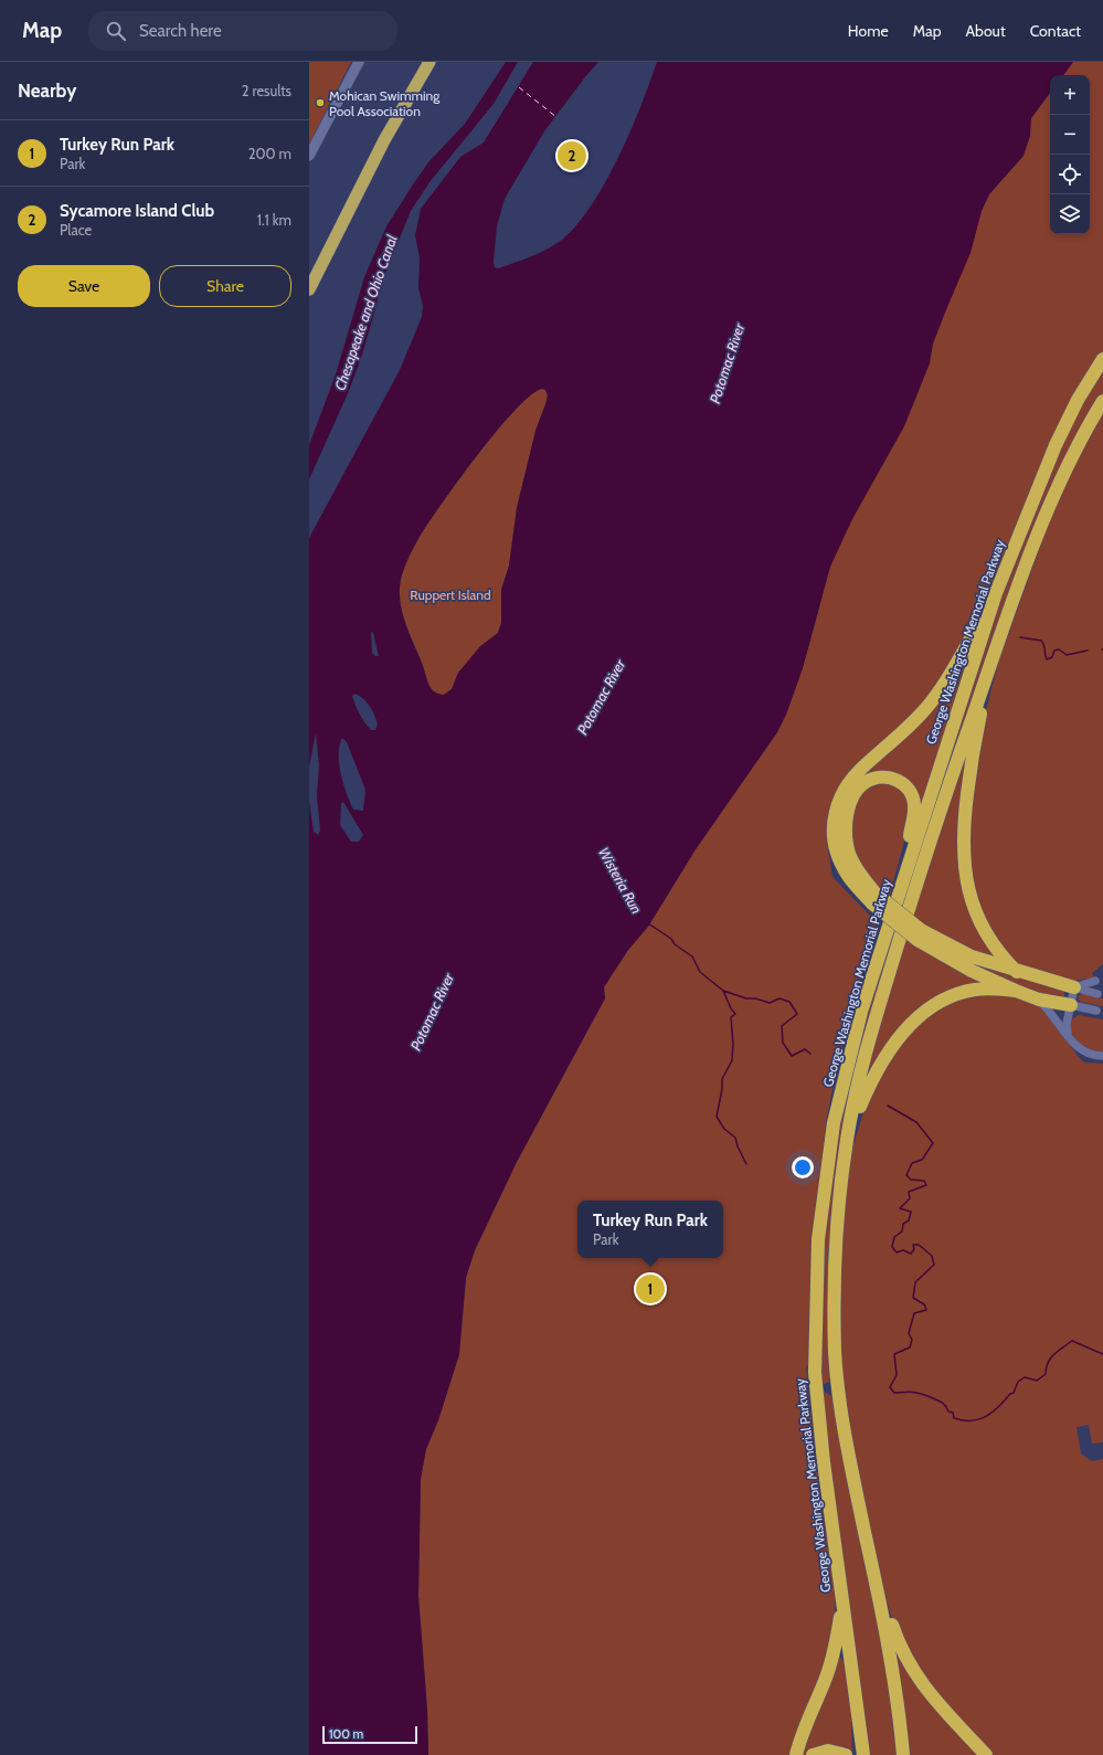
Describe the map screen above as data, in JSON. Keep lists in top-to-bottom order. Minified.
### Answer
{"streets":{"highway":["George Washington Memorial Parkway"]},"water":["Chesapeake and Ohio Canal","Potomac River","Wisteria Run"],"parks":["Ruppert Island"],"places":["Mohican Swimming Pool Association"],"scale_bar":"100 m","page":{"header":"Map","search":"Search here","nav":["Home","Map","About","Contact"],"heading":["Nearby","2 results"],"map_buttons":["+","−"],"list":[{"mark":"1","name":"Turkey Run Park","note":"Park","value":"200 m"},{"mark":"2","name":"Sycamore Island Club","note":"Place","value":"1.1 km"}],"pins":["2","1"],"buttons":["Save","Share"],"popup":["Turkey Run Park","Park"],"scale":"100 m"}}
